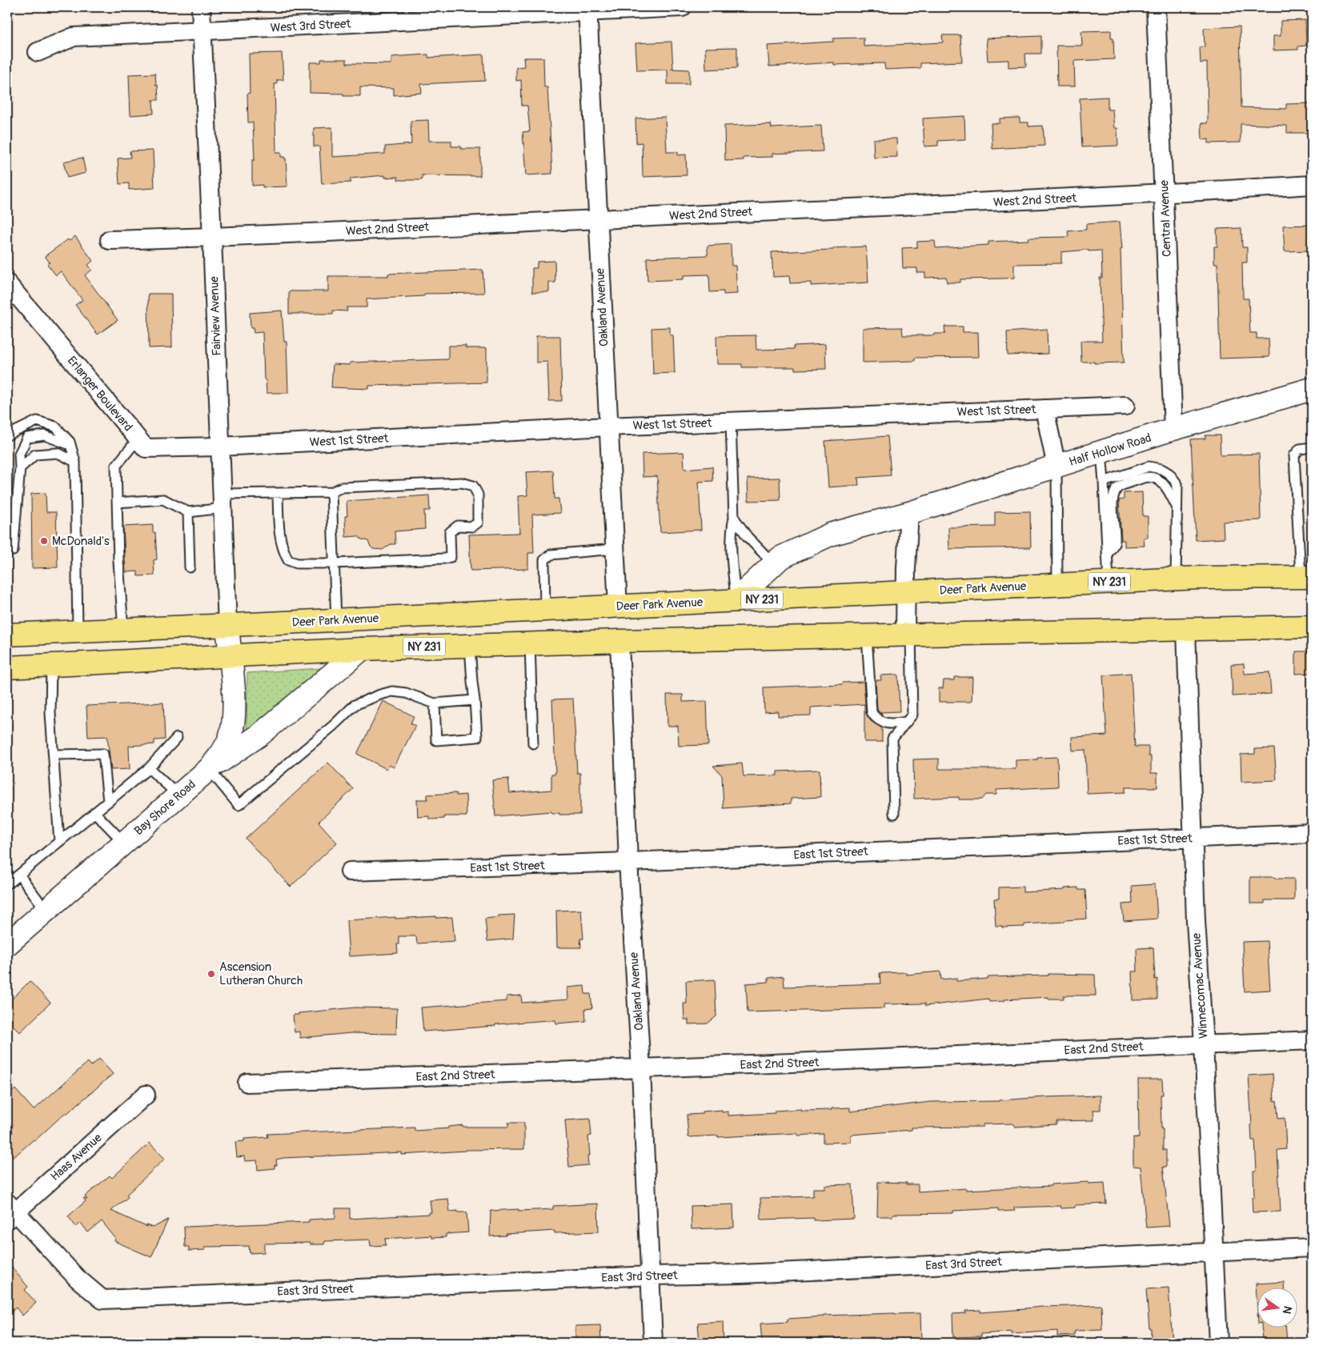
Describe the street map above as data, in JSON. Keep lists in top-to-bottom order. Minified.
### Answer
{"streets":{"main road":["NY 231","Deer Park Avenue"],"street":["West 3rd Street","West 2nd Street","Central Avenue","Oakland Avenue","Fairview Avenue","Erlanger Boulevard","West 1st Street","Half Hollow Road","Bay Shore Road","East 1st Street","Winnecomac Avenue","East 2nd Street","Haas Avenue","East 3rd Street"]},"crossings":[["West 3rd Street","Oakland Avenue"],["West 3rd Street","Fairview Avenue"],["West 2nd Street","Central Avenue"],["West 2nd Street","Oakland Avenue"],["West 2nd Street","Fairview Avenue"],["Central Avenue","Half Hollow Road"],["Oakland Avenue","West 1st Street"],["Oakland Avenue","NY 231"],["Oakland Avenue","Deer Park Avenue"],["Oakland Avenue","East 1st Street"],["Oakland Avenue","East 2nd Street"],["Oakland Avenue","East 3rd Street"],["Fairview Avenue","Erlanger Boulevard"],["Fairview Avenue","West 1st Street"],["Fairview Avenue","Deer Park Avenue"],["Fairview Avenue","Bay Shore Road"],["Erlanger Boulevard","West 1st Street"],["Half Hollow Road","Deer Park Avenue"],["NY 231","Bay Shore Road"],["NY 231","Winnecomac Avenue"],["Deer Park Avenue","Bay Shore Road"],["East 1st Street","Winnecomac Avenue"],["Winnecomac Avenue","East 2nd Street"],["Winnecomac Avenue","East 3rd Street"],["Haas Avenue","East 3rd Street"]],"places":["McDonald's","Ascension Lutheran Church"],"north":"right"}
